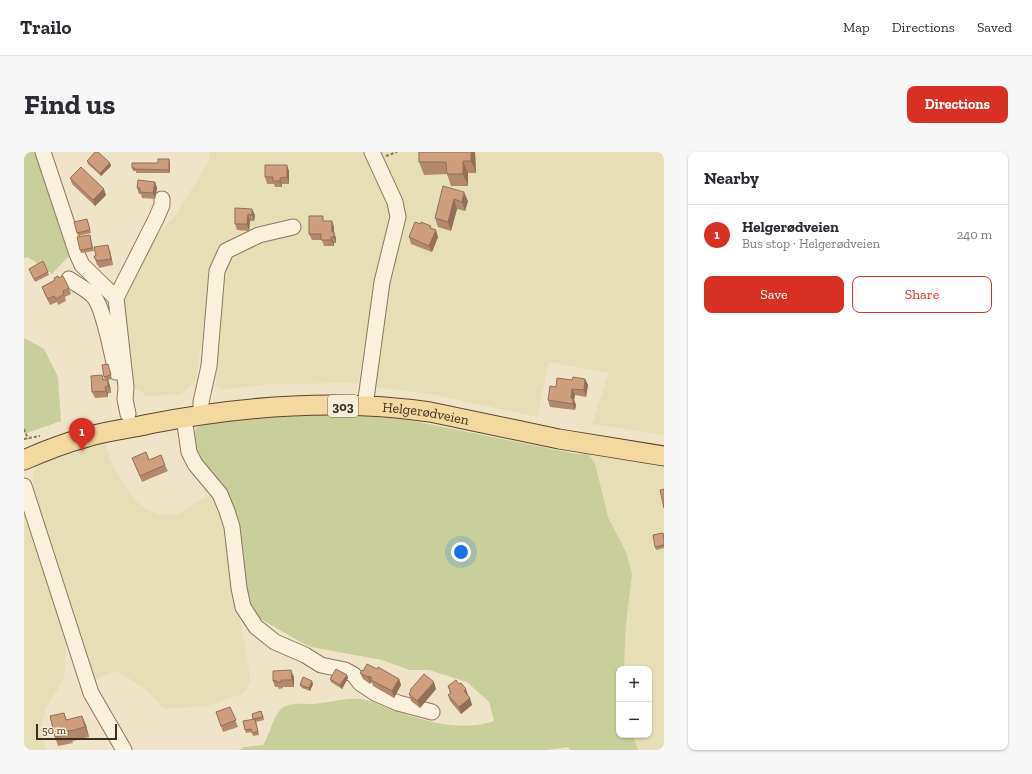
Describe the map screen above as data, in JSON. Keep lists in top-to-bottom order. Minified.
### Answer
{"streets":{"main road":["303","Helgerødveien"]},"scale_bar":"50 m","page":{"header":"Trailo","nav":["Map","Directions","Saved"],"buttons":["Directions",["Save","Share"]],"title":"Find us","heading":"Nearby","list":[{"mark":"1","name":"Helgerødveien","note":"Bus stop · Helgerødveien","value":"240 m"}],"pins":"1","map_buttons":["+","−"],"scale":"50 m"}}
